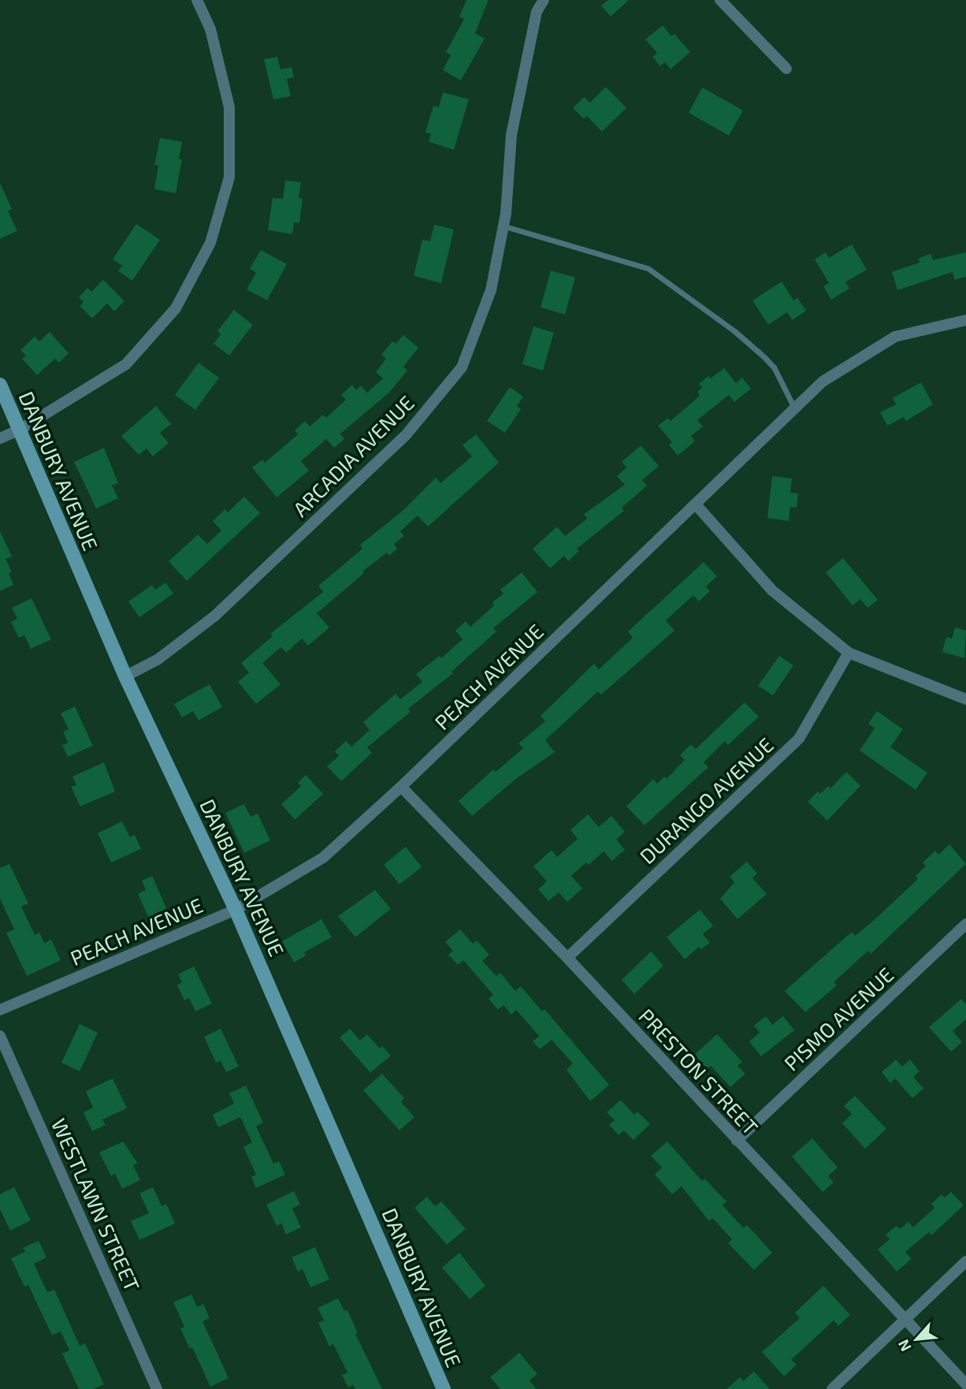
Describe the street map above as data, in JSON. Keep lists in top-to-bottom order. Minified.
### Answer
{"streets":{"street":["ARCADIA AVENUE","DANBURY AVENUE","PEACH AVENUE","DURANGO AVENUE","PISMO AVENUE","PRESTON STREET","WESTLAWN STREET"]},"crossings":[["ARCADIA AVENUE","DANBURY AVENUE"],["DANBURY AVENUE","PEACH AVENUE"],["PEACH AVENUE","PRESTON STREET"],["DURANGO AVENUE","PRESTON STREET"],["PISMO AVENUE","PRESTON STREET"]],"north":"bottom left"}
